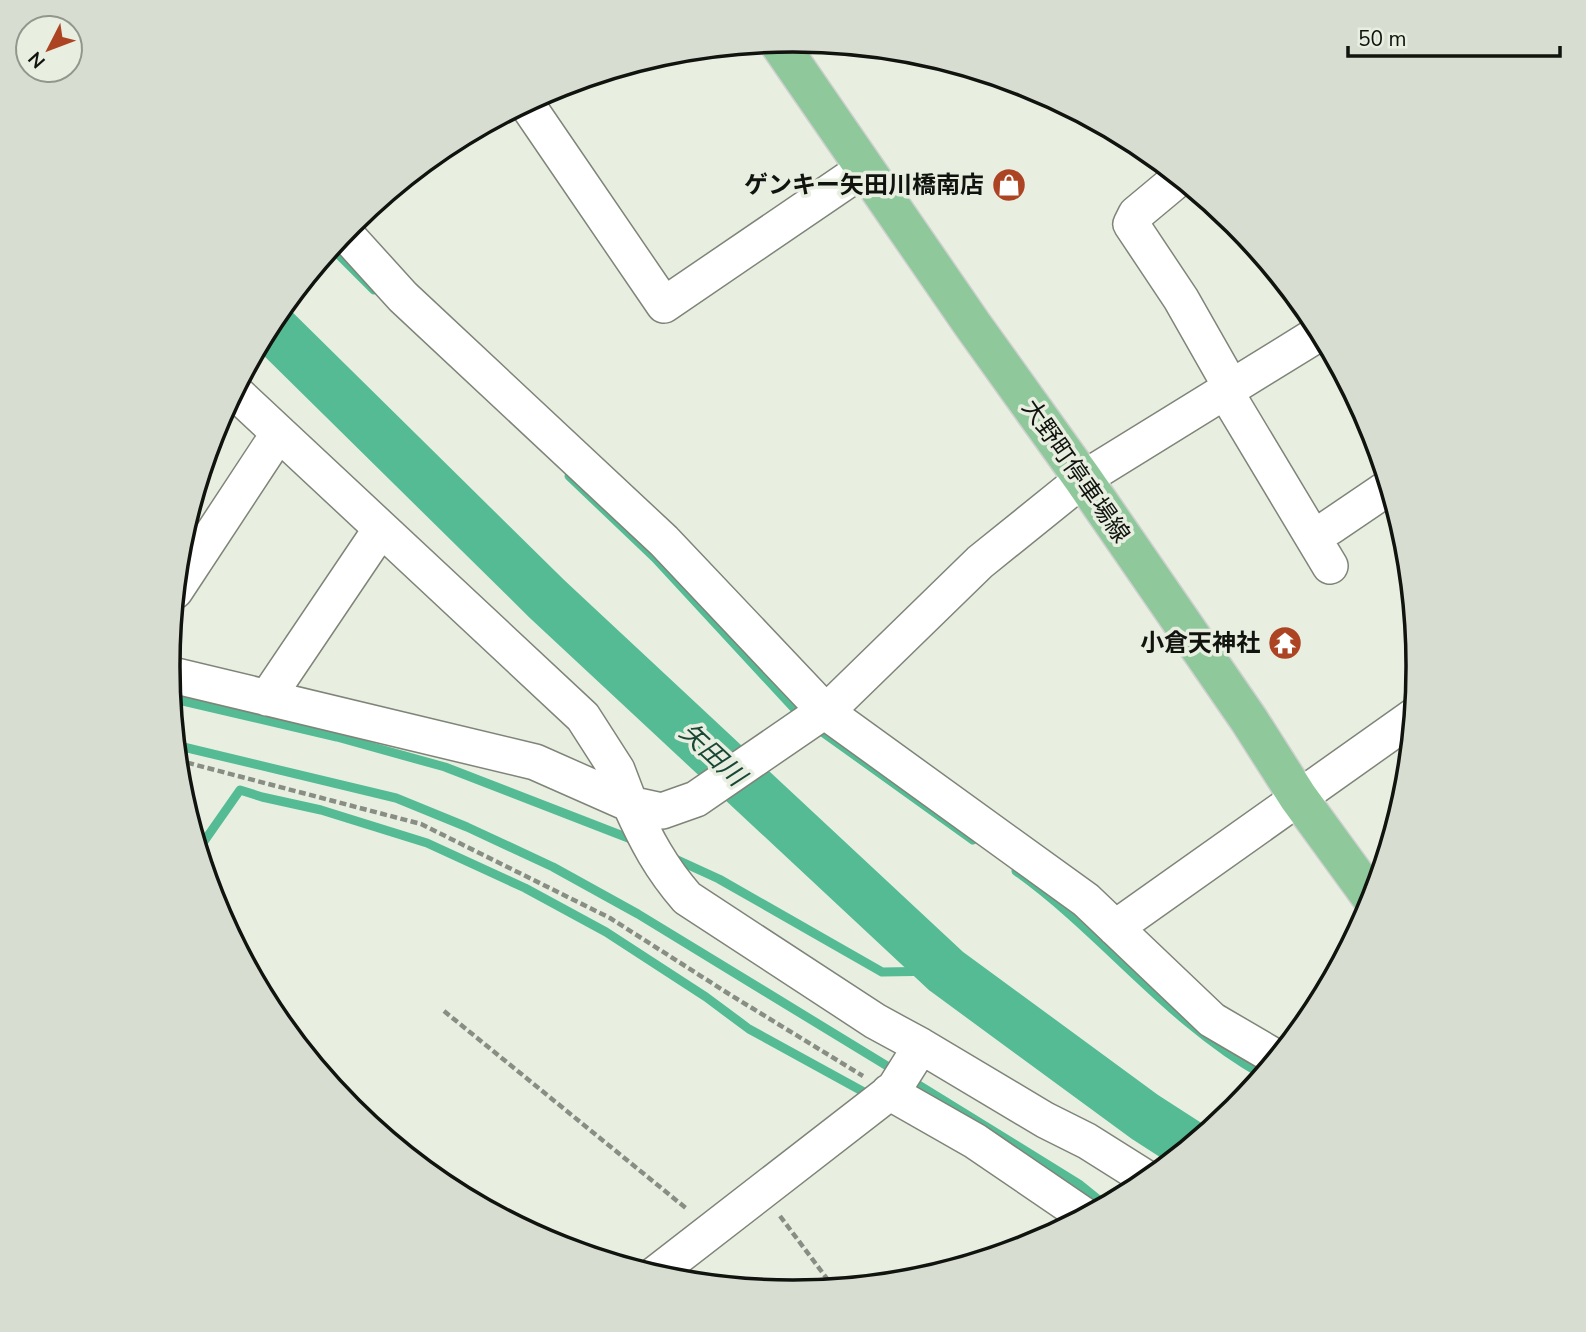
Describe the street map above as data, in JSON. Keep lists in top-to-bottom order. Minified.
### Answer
{"streets":{"main road":["大野町停車場線"]},"water":["矢田川"],"places":{"shop":["ゲンキー矢田川橋南店"],"temple":["小倉天神社"]},"scale_bar":"50 m","north":"bottom left"}
